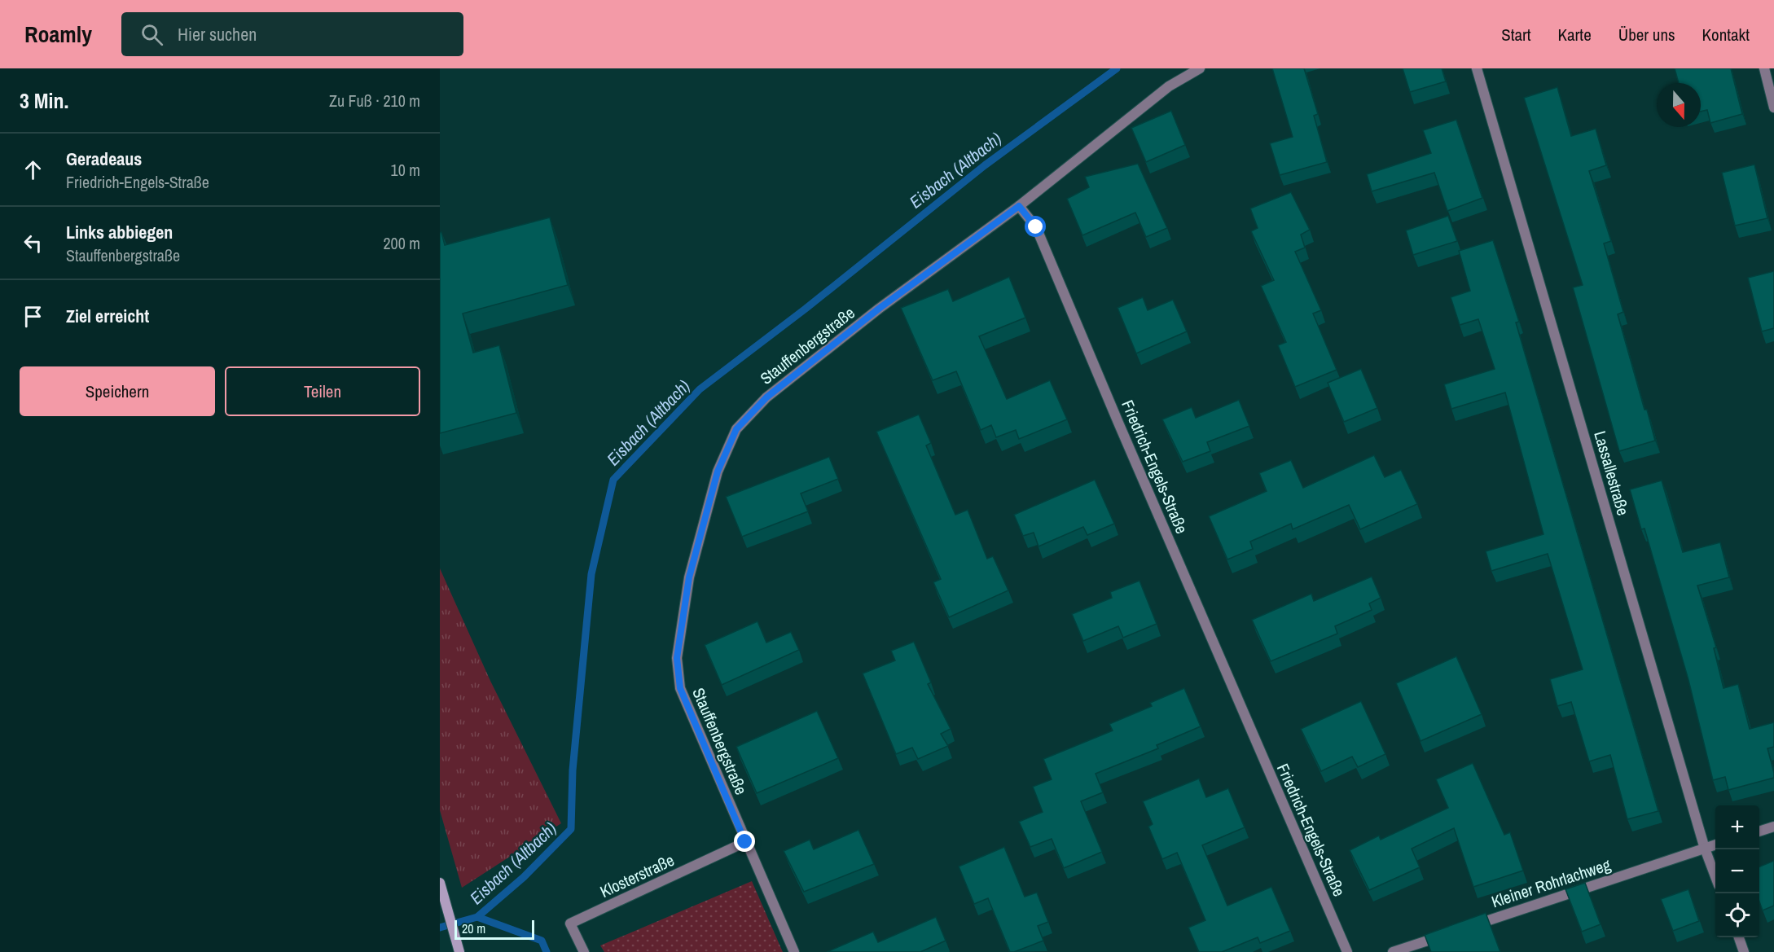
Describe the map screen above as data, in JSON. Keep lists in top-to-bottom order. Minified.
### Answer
{"streets":{"street":["Stauffenbergstraße","Friedrich-Engels-Straße","Lassallestraße","Klosterstraße","Kleiner Rohrlachweg"]},"crossings":[["Stauffenbergstraße","Friedrich-Engels-Straße"],["Stauffenbergstraße","Klosterstraße"],["Lassallestraße","Kleiner Rohrlachweg"]],"water":["Eisbach (Altbach)"],"scale_bar":"20 m","north":"bottom","page":{"header":"Roamly","search":"Hier suchen","nav":["Start","Karte","Über uns","Kontakt"],"heading":["3 Min.","Zu Fuß · 210 m"],"list":[["Geradeaus","Friedrich-Engels-Straße","10 m"],["Links abbiegen","Stauffenbergstraße","200 m"],"Ziel erreicht"],"buttons":["Speichern","Teilen"],"map_buttons":["+","−"],"scale":"20 m"}}
